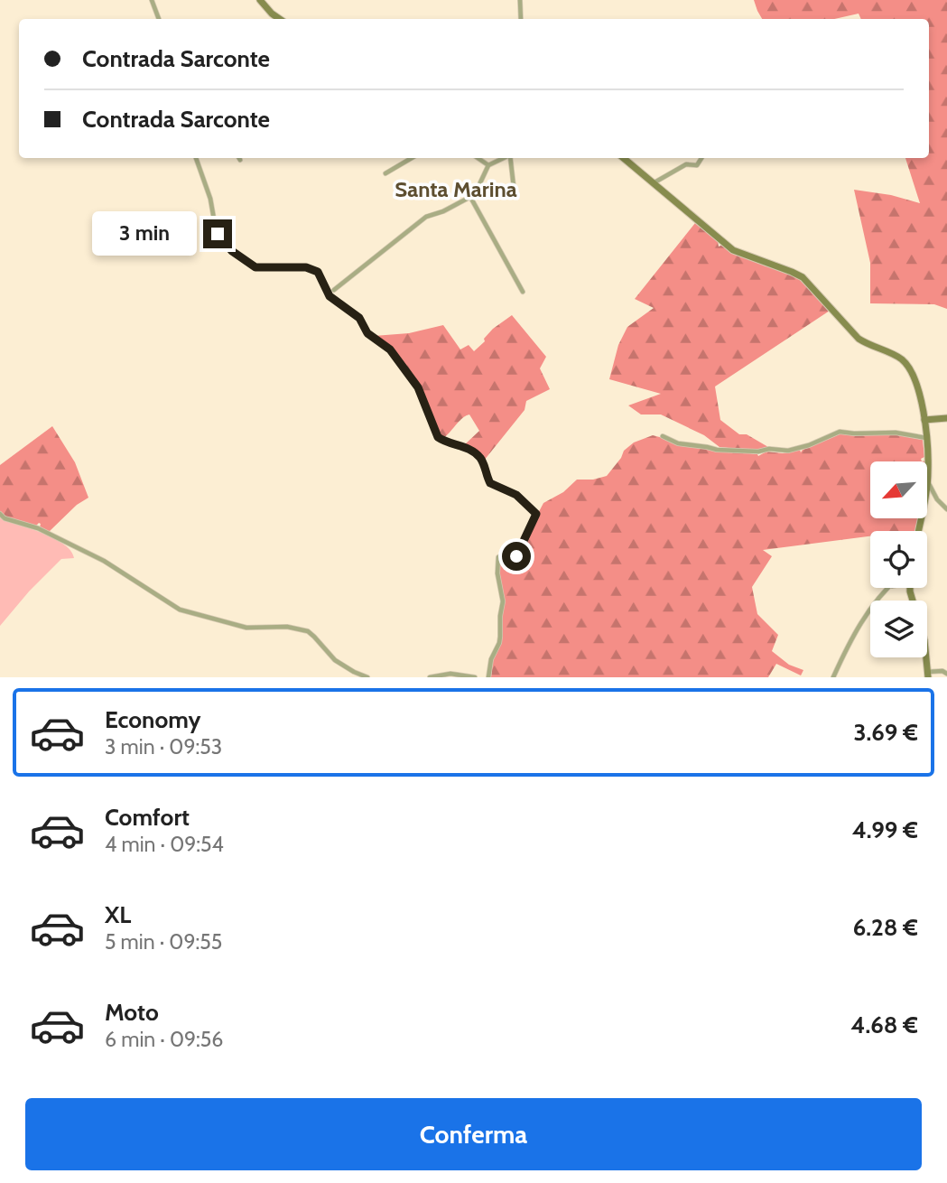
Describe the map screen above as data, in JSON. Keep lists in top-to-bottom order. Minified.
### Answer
{"districts":["Santa Marina"],"north":"bottom left","page":{"banner":["Contrada Sarconte","Contrada Sarconte"],"bubble":"3 min","list":[{"name":"Economy","note":"3 min · 09:53","value":"3.69 €"},{"name":"Comfort","note":"4 min · 09:54","value":"4.99 €"},{"name":"XL","note":"5 min · 09:55","value":"6.28 €"},{"name":"Moto","note":"6 min · 09:56","value":"4.68 €"}],"buttons":"Conferma"}}
